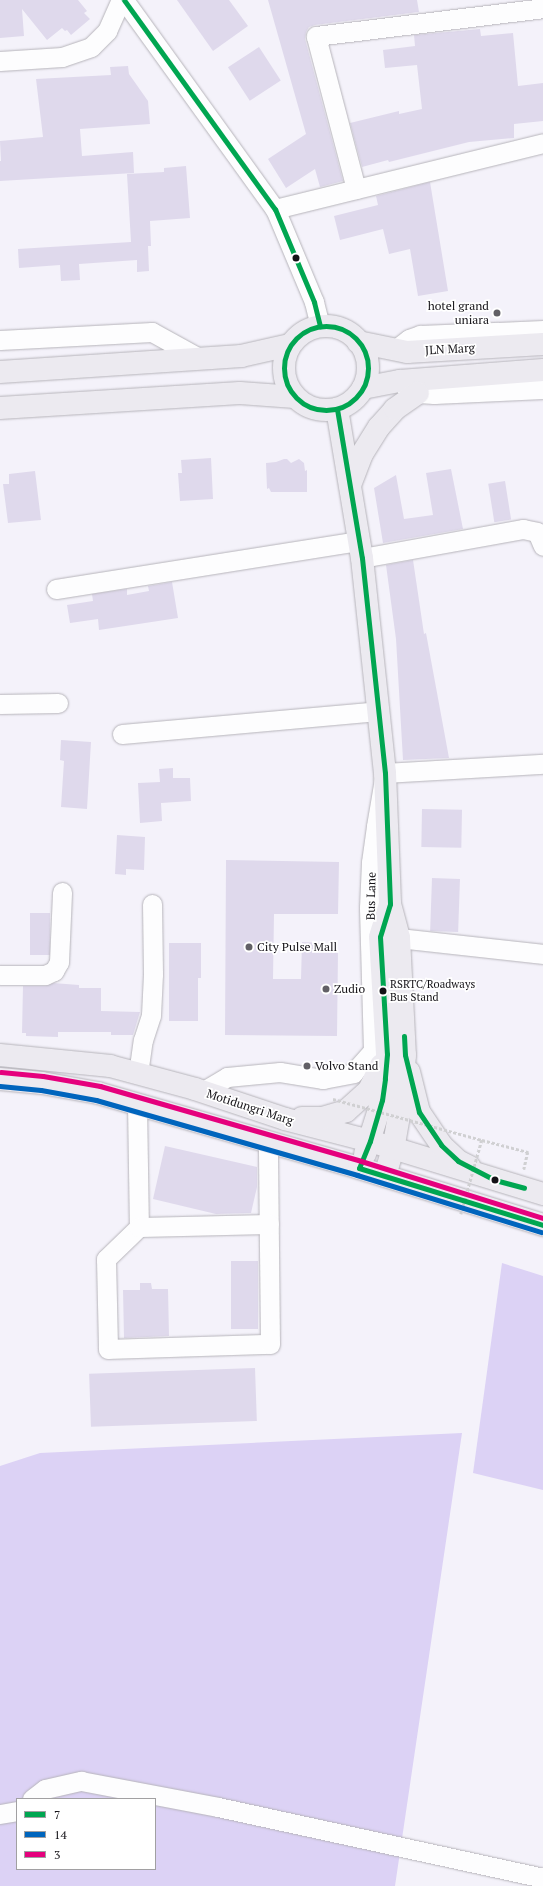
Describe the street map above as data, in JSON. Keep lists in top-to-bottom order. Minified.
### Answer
{"streets":{"main road":["JLN Marg","Motidungri Marg"],"street":["Bus Lane"]},"crossings":[["Bus Lane","Motidungri Marg"]],"places":["hotel grand uniara","City Pulse Mall","Zudio","RSRTC/Roadways Bus Stand","Volvo Stand"],"lines":["transit line 7","transit line 3","transit line 14"],"legend":["7","14","3"]}
